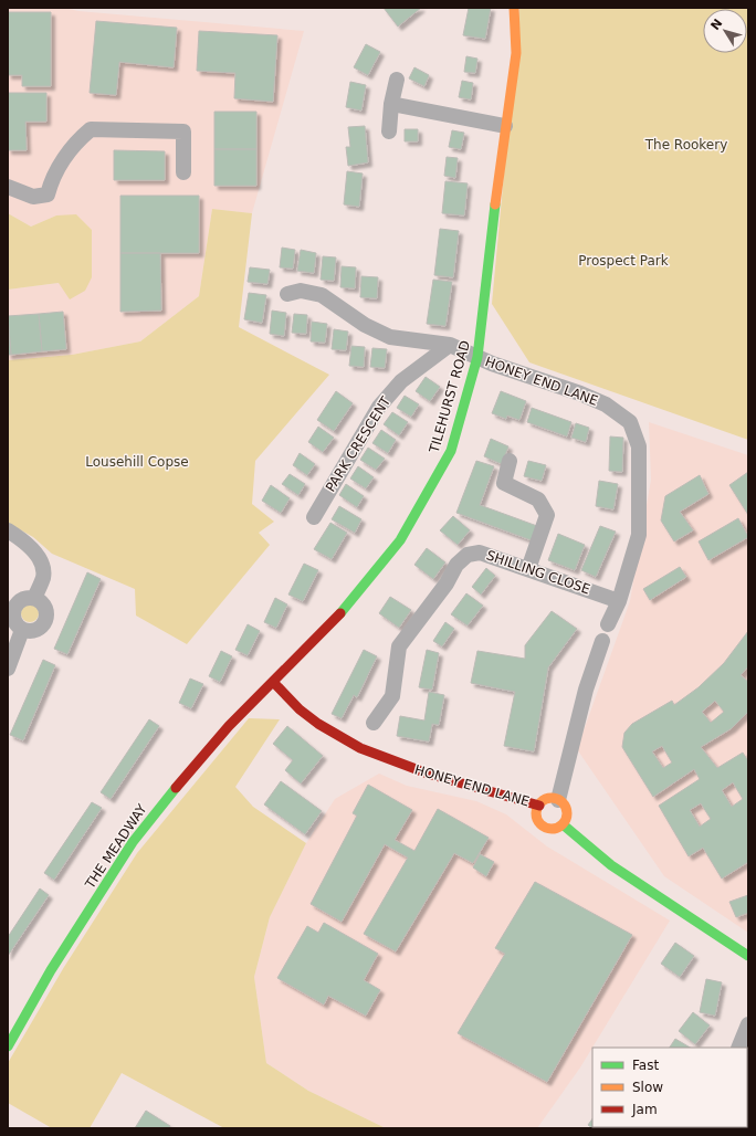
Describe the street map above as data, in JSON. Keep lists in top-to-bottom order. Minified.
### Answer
{"streets":{"street":["HONEY END LANE","TILEHURST ROAD","PARK CRESCENT","SHILLING CLOSE","THE MEADWAY"]},"crossings":[["HONEY END LANE","TILEHURST ROAD"],["HONEY END LANE","PARK CRESCENT"],["HONEY END LANE","SHILLING CLOSE"],["HONEY END LANE","THE MEADWAY"],["TILEHURST ROAD","THE MEADWAY"]],"parks":["The Rookery","Prospect Park","Lousehill Copse"],"legend":["Fast","Slow","Jam"],"north":"top left"}
